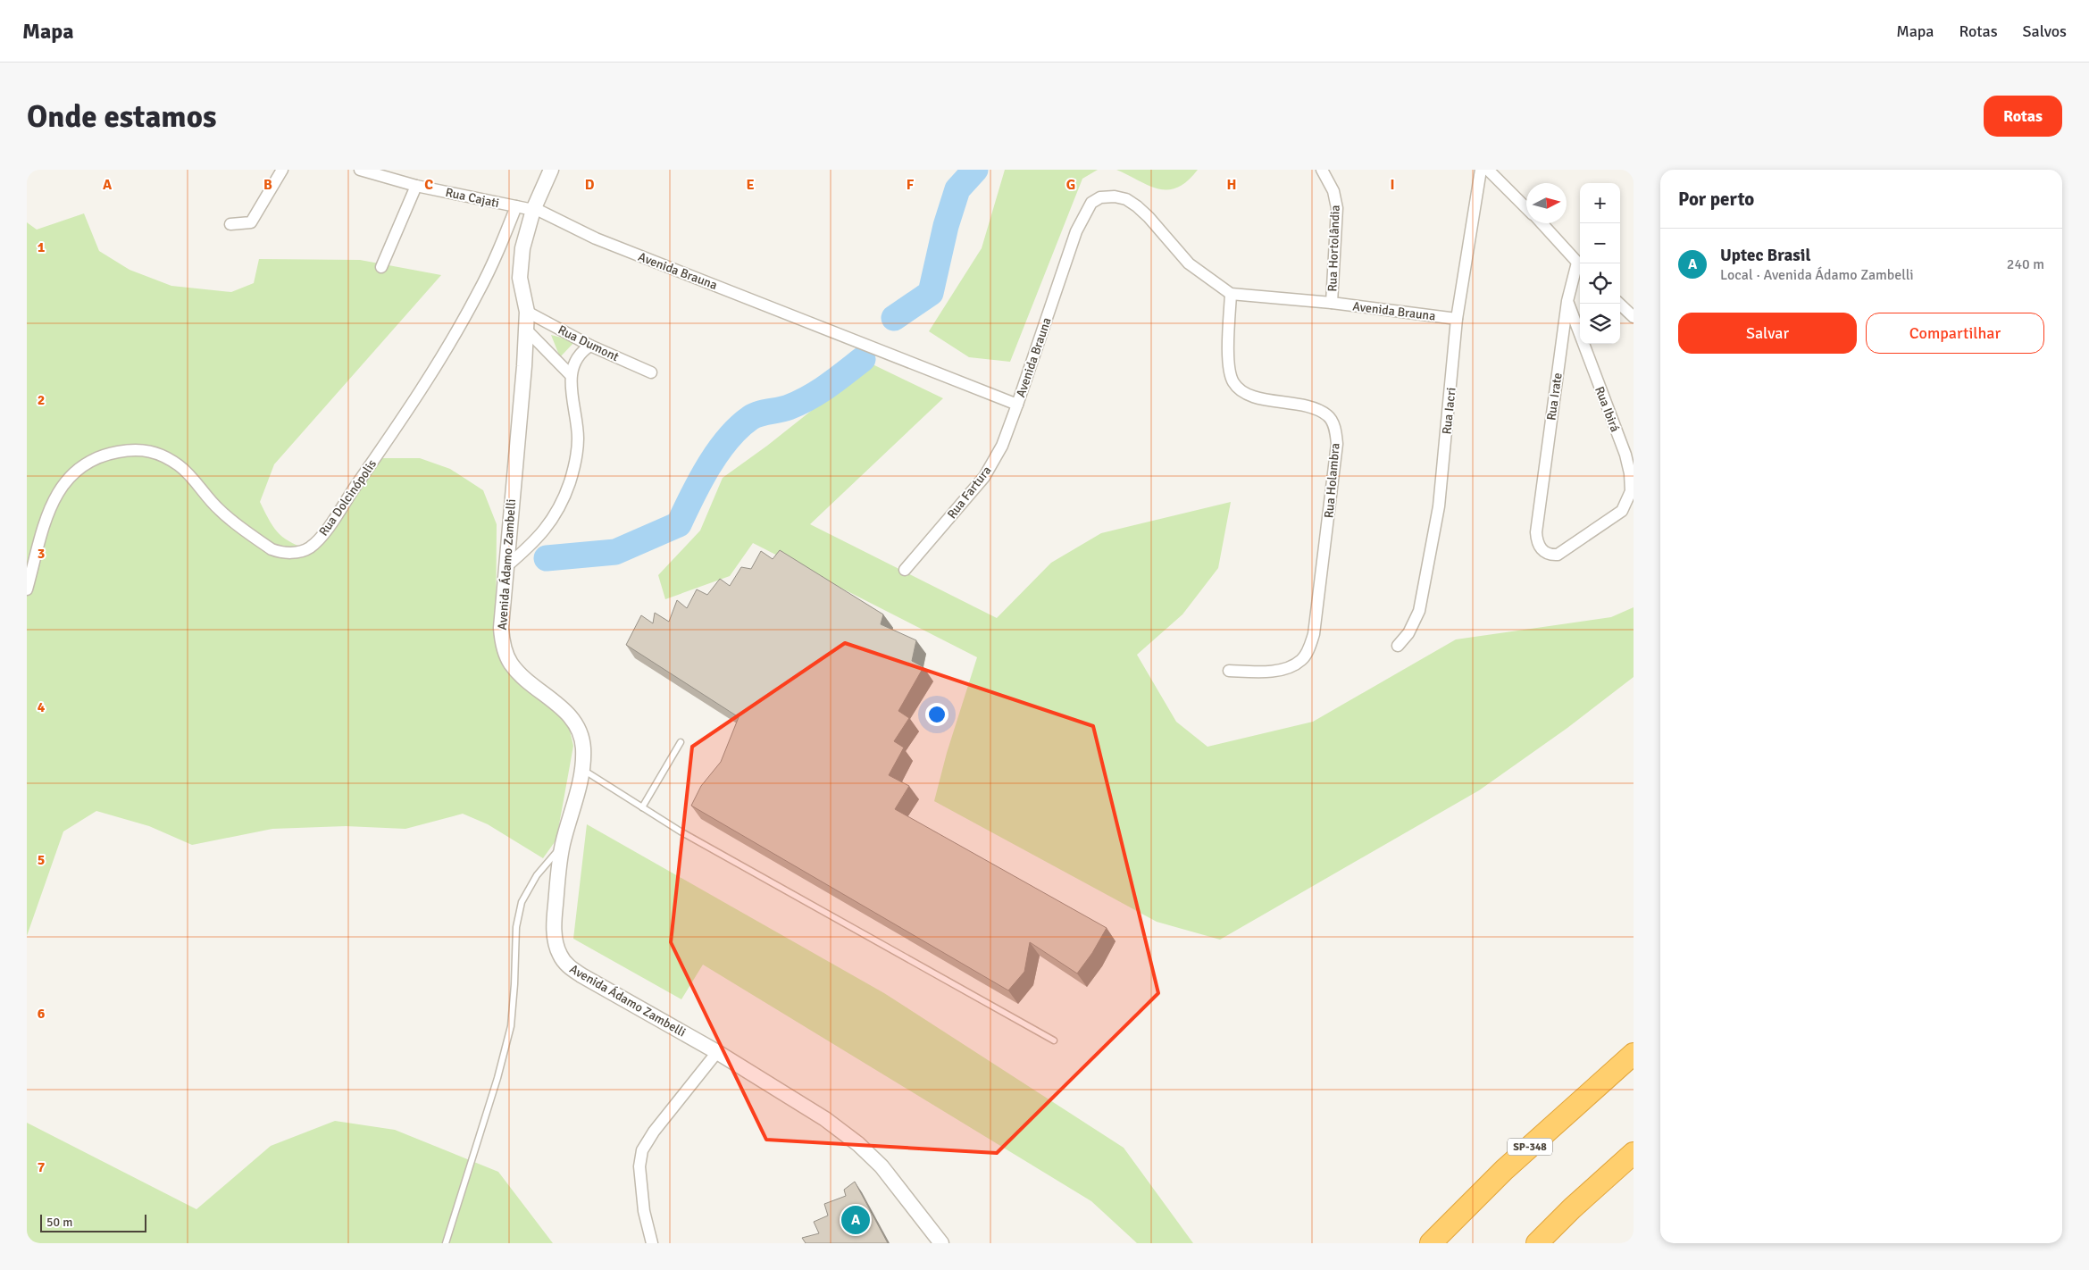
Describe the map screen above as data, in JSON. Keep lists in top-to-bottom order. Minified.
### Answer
{"streets":{"highway":["SP-348"],"street":["Rua Cajati","Rua Hortolândia","Avenida Brauna","Rua Dumont","Rua Irate","Rua Ibirá","Rua Iacri","Rua Holambra","Rua Fartura","Rua Dolcinópolis","Avenida Ádamo Zambelli"]},"crossings":[["Rua Cajati","Avenida Brauna"],["Rua Cajati","Rua Dolcinópolis"],["Rua Cajati","Avenida Ádamo Zambelli"],["Rua Hortolândia","Avenida Brauna"],["Avenida Brauna","Rua Iacri"],["Avenida Brauna","Rua Holambra"],["Avenida Brauna","Rua Fartura"],["Avenida Brauna","Avenida Ádamo Zambelli"],["Rua Dumont","Avenida Ádamo Zambelli"],["Rua Irate","Rua Ibirá"]],"scale_bar":"50 m","north":"right","page":{"header":"Mapa","nav":["Mapa","Rotas","Salvos"],"buttons":["Rotas",["Salvar","Compartilhar"]],"title":"Onde estamos","heading":"Por perto","map_buttons":["+","−"],"list":[{"mark":"A","name":"Uptec Brasil","note":"Local · Avenida Ádamo Zambelli","value":"240 m"}],"pins":"A","scale":"50 m"},"grid":{"columns":["A","B","C","D","E","F","G","H","I"],"rows":["1","2","3","4","5","6","7"]}}
